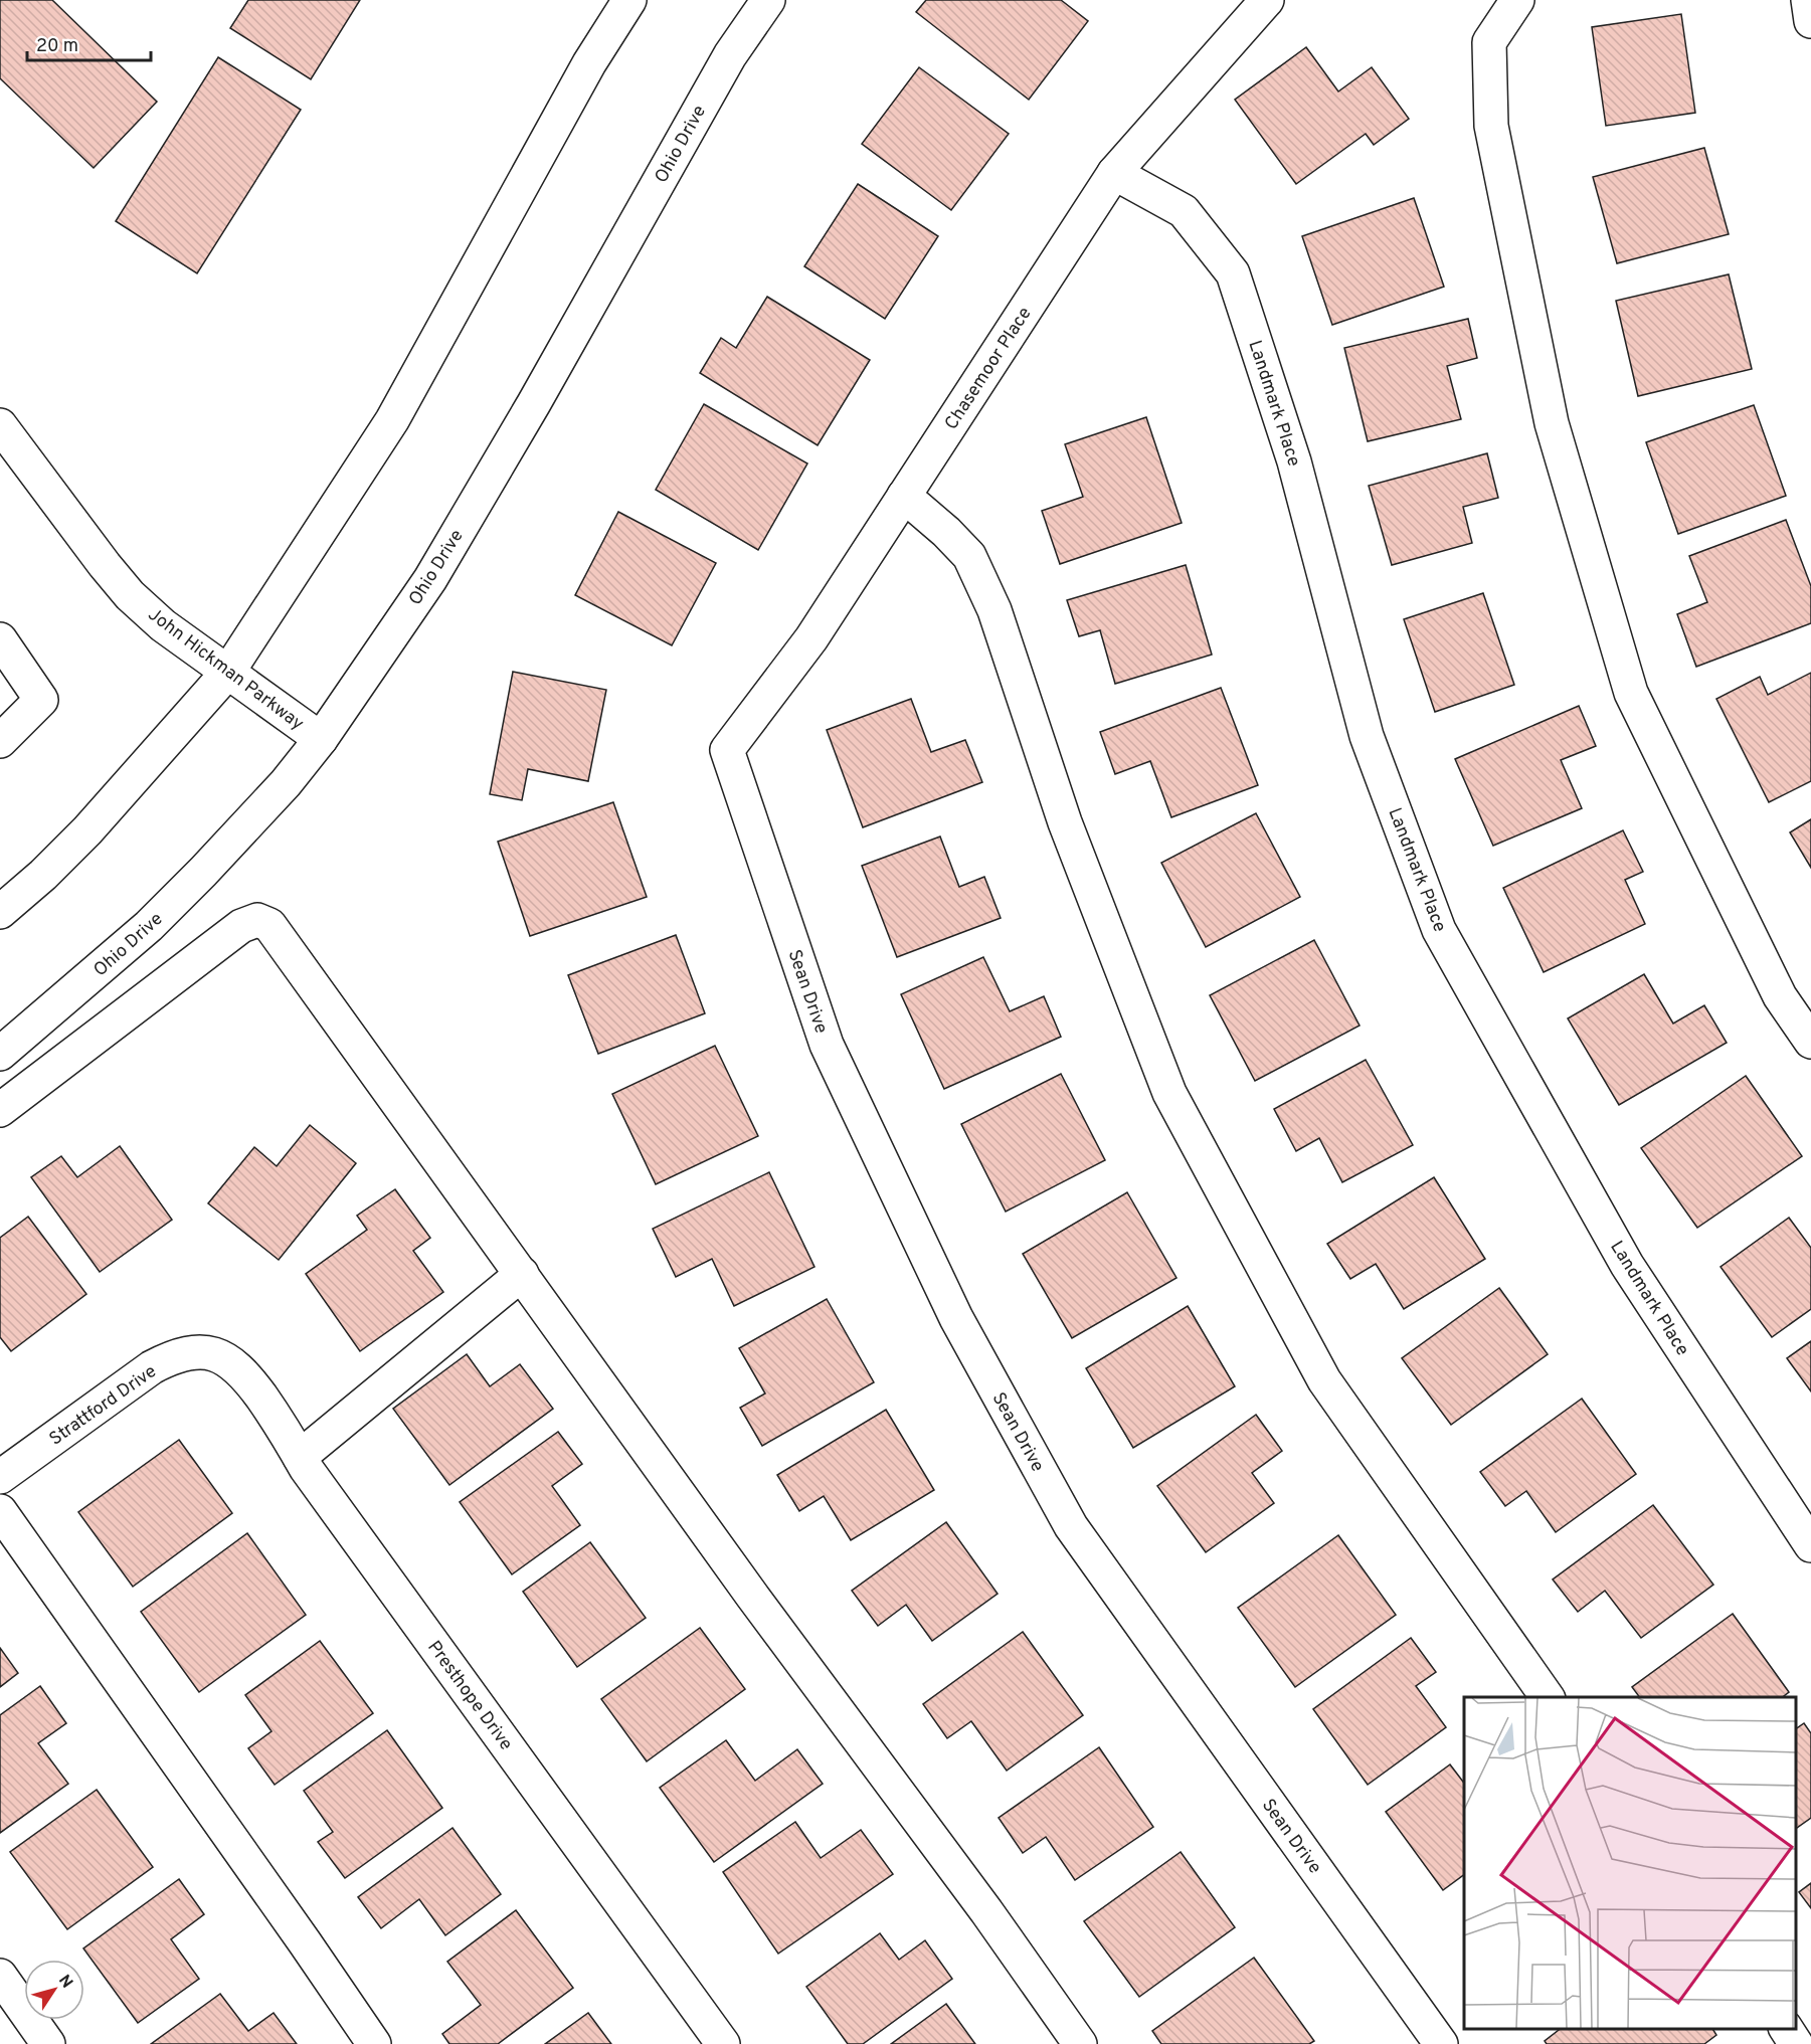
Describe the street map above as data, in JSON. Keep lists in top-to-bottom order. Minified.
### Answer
{"streets":{"street":["Ohio Drive","Chasemoor Place","Landmark Place","John Hickman Parkway","Sean Drive","Strattford Drive","Presthope Drive"]},"crossings":[["Ohio Drive","John Hickman Parkway"],["Chasemoor Place","Landmark Place"],["Chasemoor Place","Sean Drive"],["Strattford Drive","Presthope Drive"]],"scale_bar":"20 m","north":"top right"}
